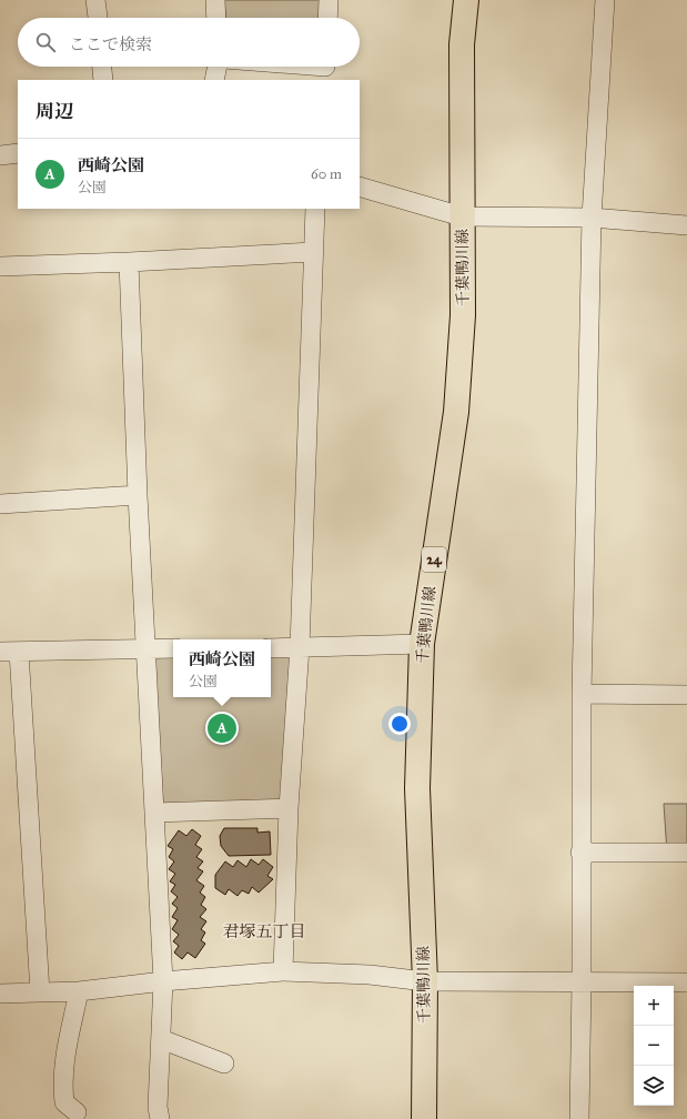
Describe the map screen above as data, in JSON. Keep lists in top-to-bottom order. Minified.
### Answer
{"streets":{"main road":["千葉鴨川線","24"]},"districts":["君塚五丁目"],"page":{"search":"ここで検索","heading":"周辺","list":[{"mark":"A","name":"西崎公園","note":"公園","value":"60 m"}],"popup":["西崎公園","公園"],"pins":"A","map_buttons":["+","−"]}}
